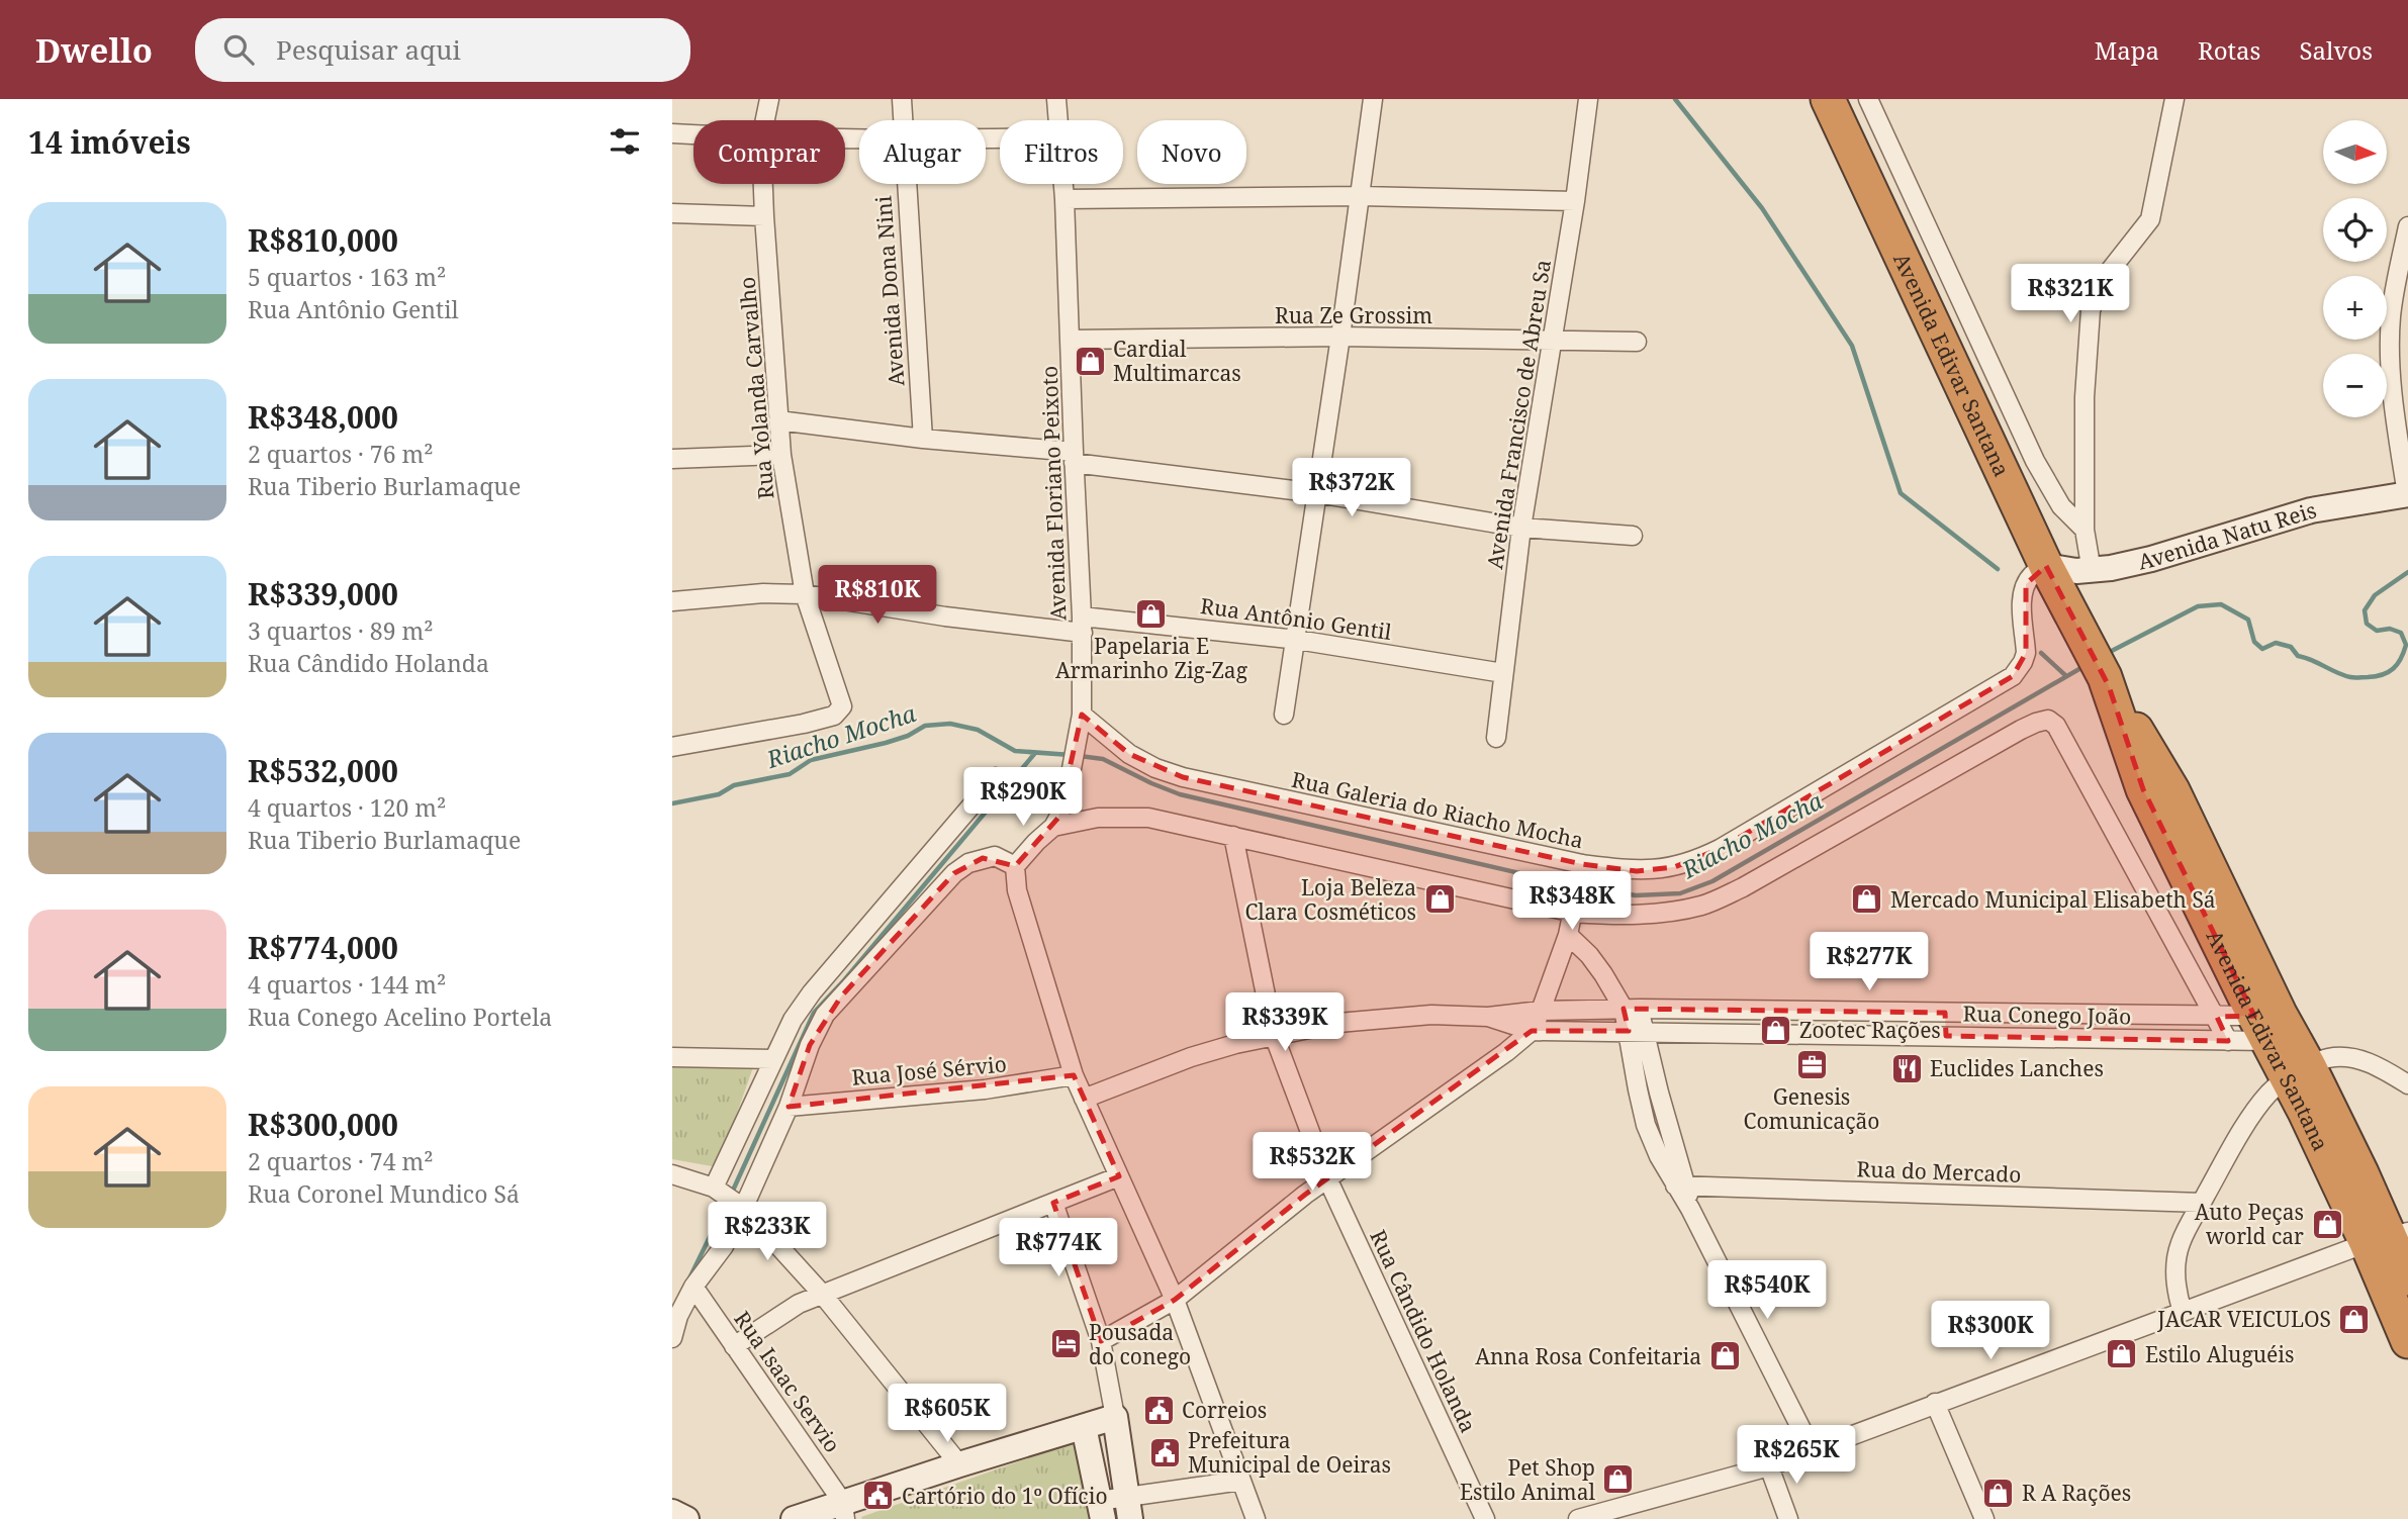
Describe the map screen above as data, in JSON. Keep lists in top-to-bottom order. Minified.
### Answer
{"streets":{"highway":["Avenida Edivar Santana"],"main road":["Avenida Natu Reis"],"street":["Avenida Dona Nini","Rua Ze Grossim","Rua Yolanda Carvalho","Avenida Francisco de Abreu Sa","Avenida Floriano Peixoto","Rua Antônio Gentil","Rua Galeria do Riacho Mocha","Rua Conego João","Rua José Sérvio","Rua do Mercado","Rua Cândido Holanda","Rua Isaac Servio"]},"crossings":[["Rua Ze Grossim","Avenida Francisco de Abreu Sa"],["Rua Ze Grossim","Avenida Floriano Peixoto"],["Avenida Edivar Santana","Avenida Natu Reis"],["Avenida Edivar Santana","Rua Galeria do Riacho Mocha"],["Avenida Edivar Santana","Rua Conego João"],["Rua Yolanda Carvalho","Rua Antônio Gentil"],["Avenida Francisco de Abreu Sa","Rua Antônio Gentil"],["Avenida Floriano Peixoto","Rua Antônio Gentil"],["Avenida Floriano Peixoto","Rua Galeria do Riacho Mocha"],["Avenida Natu Reis","Rua Galeria do Riacho Mocha"],["Rua Conego João","Rua Cândido Holanda"]],"water":["Riacho Mocha"],"places":{"shop":["Cardial Multimarcas","Papelaria E Armarinho Zig-Zag","Loja Beleza Clara Cosméticos","Mercado Municipal Elisabeth Sá","Zootec Rações","Auto Peças world car","JACAR VEICULOS","Estilo Aluguéis","Anna Rosa Confeitaria","Pet Shop Estilo Animal","R A Rações"],"office":["Genesis Comunicação"],"restaurant":["Euclides Lanches"],"hotel":["Pousada do conego"],"public building":["Correios","Prefeitura Municipal de Oeiras","Cartório do 1º Ofício"]},"north":"right","page":{"header":"Dwello","search":"Pesquisar aqui","nav":["Mapa","Rotas","Salvos"],"heading":"14 imóveis","map_buttons":["+","−"],"chip":["Comprar","Alugar","Filtros","Novo"],"list":[{"name":"R$810,000","note":"5 quartos · 163 m² · Rua Antônio Gentil"},{"name":"R$348,000","note":"2 quartos · 76 m² · Rua Tiberio Burlamaque"},{"name":"R$339,000","note":"3 quartos · 89 m² · Rua Cândido Holanda"},{"name":"R$532,000","note":"4 quartos · 120 m² · Rua Tiberio Burlamaque"},{"name":"R$774,000","note":"4 quartos · 144 m² · Rua Conego Acelino Portela"},{"name":"R$300,000","note":"2 quartos · 74 m² · Rua Coronel Mundico Sá"}],"price":["R$321K","R$372K","R$810K","R$290K","R$348K","R$277K","R$339K","R$532K","R$233K","R$774K","R$540K","R$300K","R$605K","R$265K"]}}
